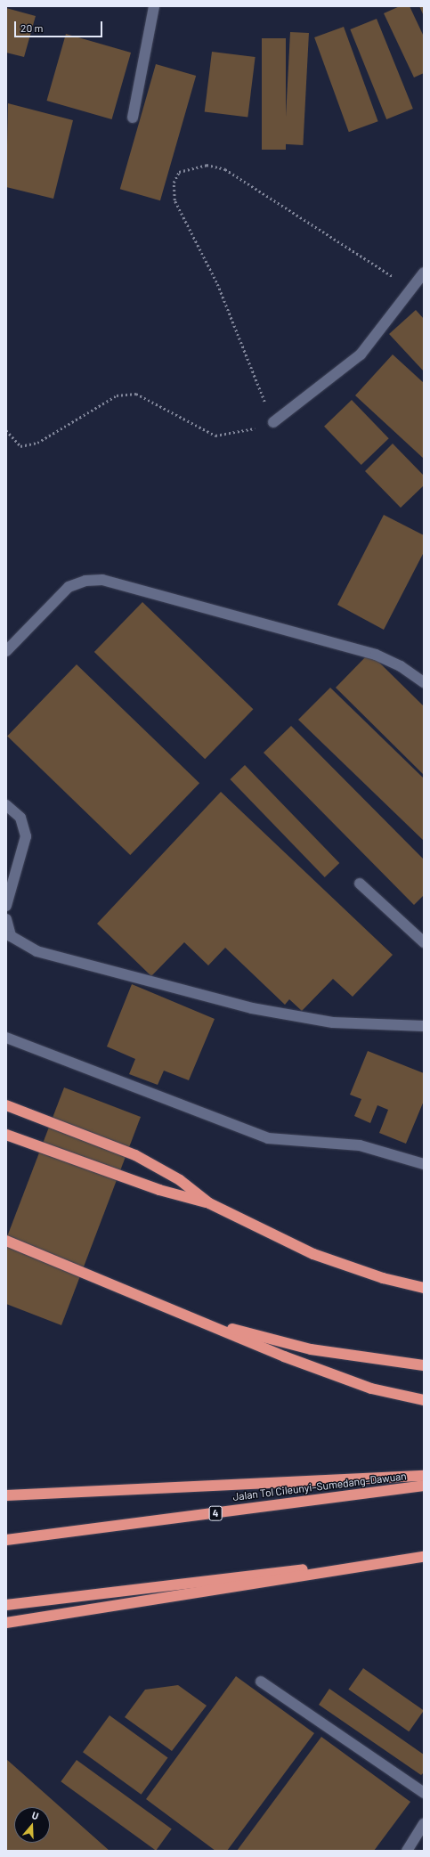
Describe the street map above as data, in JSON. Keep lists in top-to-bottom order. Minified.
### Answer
{"streets":{"highway":["Jalan Tol Cileunyi–Sumedang–Dawuan","4"]},"scale_bar":"20 m","north":"top"}
